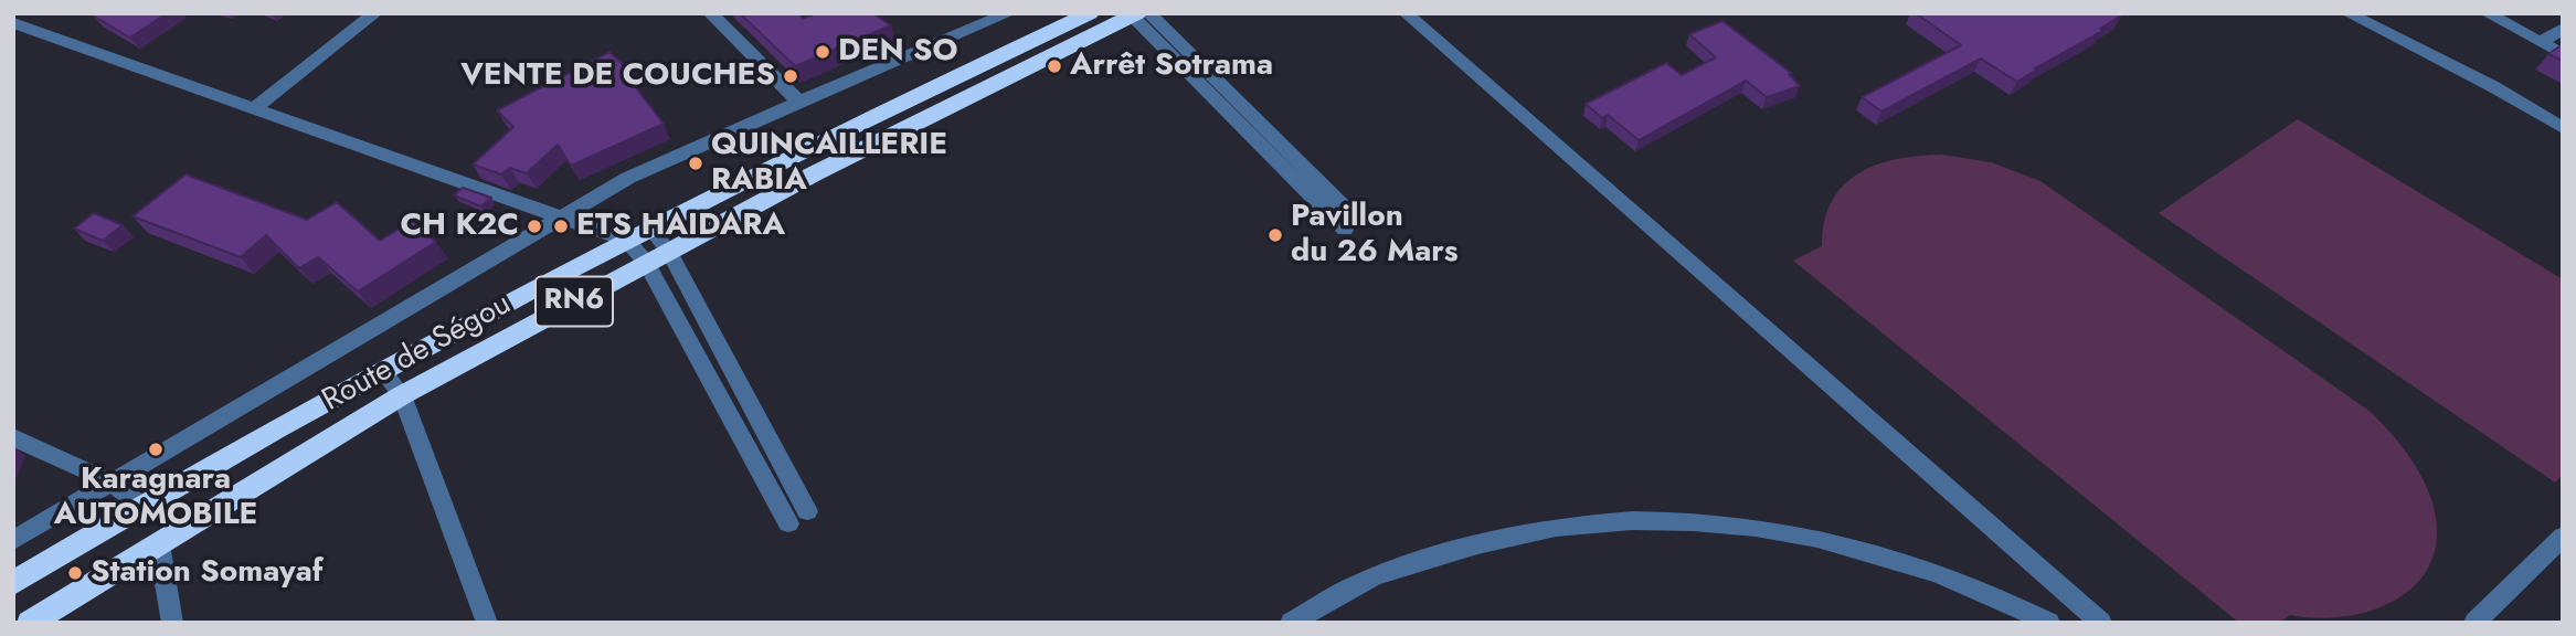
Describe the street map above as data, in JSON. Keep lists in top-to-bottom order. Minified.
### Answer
{"streets":{"highway":["RN6","Route de Ségou"]},"places":["DEN SO","Arrêt Sotrama","VENTE DE COUCHES","QUINCAILLERIE RABIA","CH K2C","ETS HAIDARA","Pavillon du 26 Mars","Karagnara AUTOMOBILE","Station Somayaf"]}
